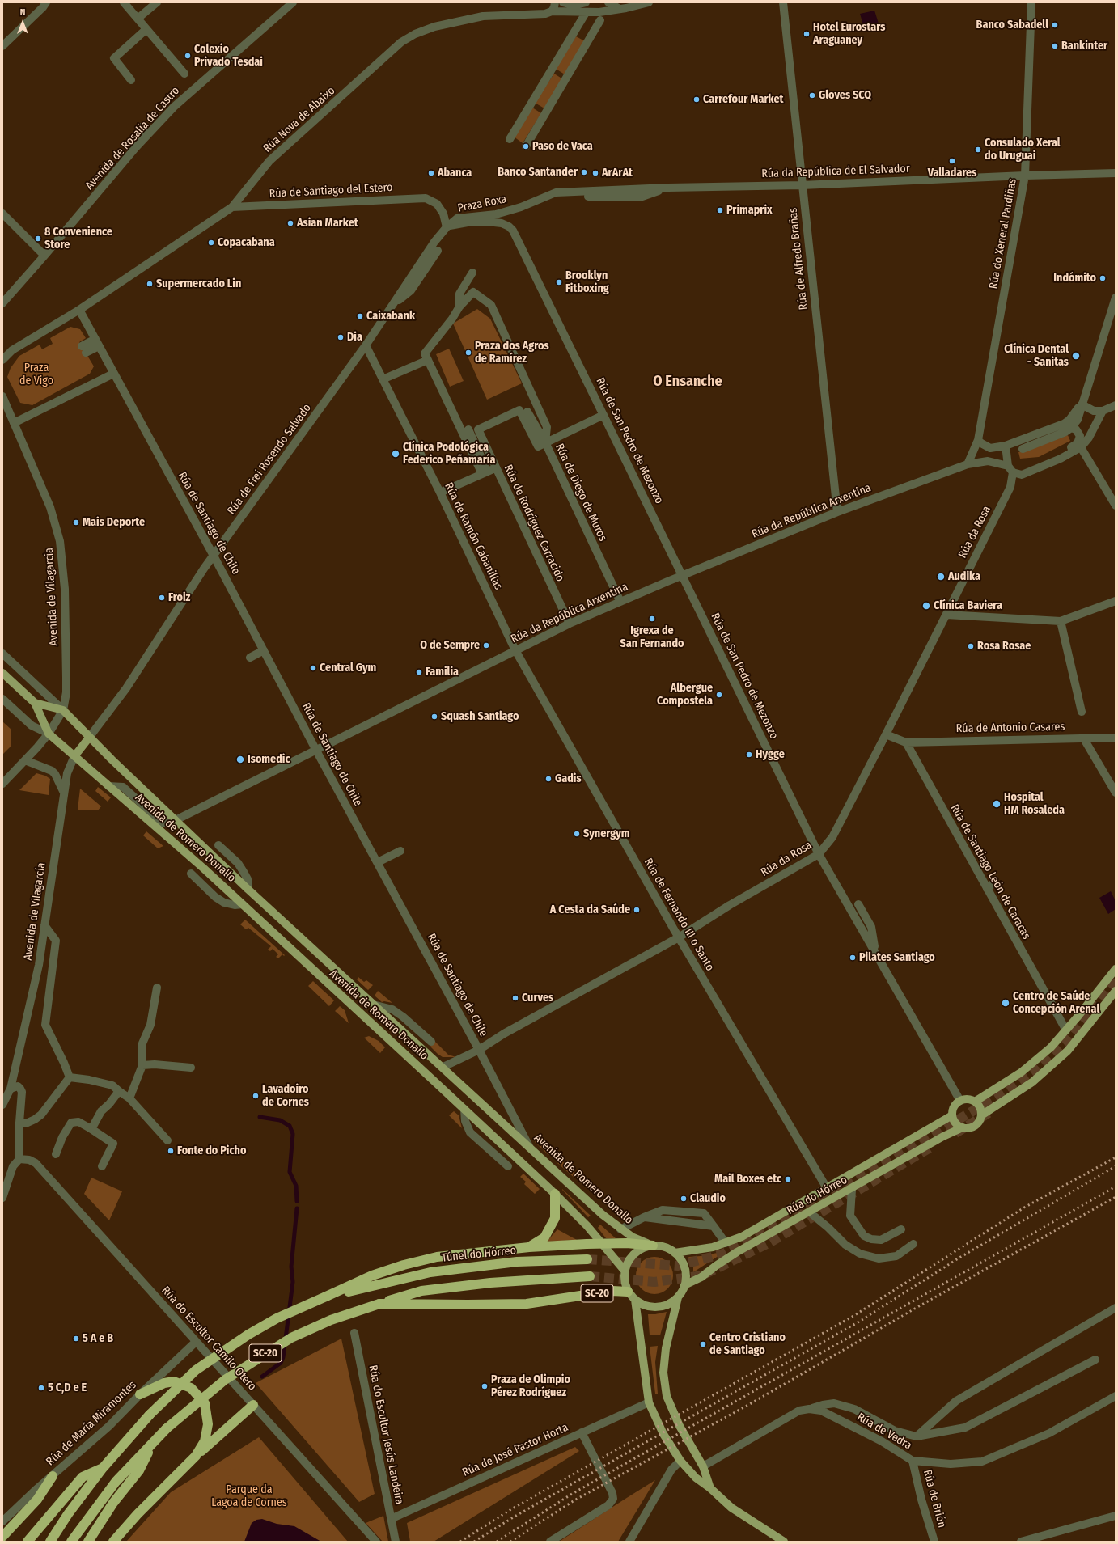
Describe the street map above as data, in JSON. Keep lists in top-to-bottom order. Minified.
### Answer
{"streets":{"highway":["Túnel do Hórreo","SC-20"],"main road":["Avenida de Romero Donallo","Rúa do Hórreo"],"street":["Rúa Nova de Abaixo","Avenida de Rosalía de Castro","Rúa da República de El Salvador","Rúa de Santiago del Estero","Praza Roxa","Rúa do Xeneral Pardiñas","Rúa de Alfredo Brañas","Rúa de San Pedro de Mezonzo","Rúa de Frei Rosendo Salvado","Rúa de Diego de Muros","Rúa da República Arxentina","Rúa de Santiago de Chile","Rúa de Rodríguez Carracido","Rúa da Rosa","Rúa de Ramón Cabanillas","Avenida de Vilagarcía","Rúa de Antonio Casares","Rúa de Santiago León de Caracas","Rúa de Fernando III o Santo","Rúa do Escultor Camilo Otero","Rúa de María Miramontes","Rúa de Vedra","Rúa do Escultor Jesús Landeira","Rúa de José Pastor Horta","Rúa de Brión"]},"crossings":[["Rúa Nova de Abaixo","Rúa de Santiago del Estero"],["Rúa da República de El Salvador","Praza Roxa"],["Rúa da República de El Salvador","Rúa do Xeneral Pardiñas"],["Rúa da República de El Salvador","Rúa de Alfredo Brañas"],["Rúa de Santiago del Estero","Praza Roxa"],["Praza Roxa","Rúa de San Pedro de Mezonzo"],["Praza Roxa","Rúa de Frei Rosendo Salvado"],["Rúa do Xeneral Pardiñas","Rúa da República Arxentina"],["Rúa de Alfredo Brañas","Rúa da República Arxentina"],["Rúa de San Pedro de Mezonzo","Rúa da República Arxentina"],["Rúa de San Pedro de Mezonzo","Rúa da Rosa"],["Rúa de San Pedro de Mezonzo","Rúa do Hórreo"],["Rúa de Frei Rosendo Salvado","Rúa de Santiago de Chile"],["Rúa de Frei Rosendo Salvado","Rúa de Ramón Cabanillas"],["Rúa de Frei Rosendo Salvado","Avenida de Romero Donallo"],["Rúa de Diego de Muros","Rúa da República Arxentina"],["Rúa de Diego de Muros","Rúa de Rodríguez Carracido"],["Rúa da República Arxentina","Rúa de Santiago de Chile"],["Rúa da República Arxentina","Rúa de Rodríguez Carracido"],["Rúa da República Arxentina","Rúa da Rosa"],["Rúa da República Arxentina","Rúa de Ramón Cabanillas"],["Rúa da República Arxentina","Avenida de Romero Donallo"],["Rúa da República Arxentina","Rúa de Fernando III o Santo"],["Rúa de Santiago de Chile","Rúa da Rosa"],["Rúa de Santiago de Chile","Avenida de Romero Donallo"],["Rúa da Rosa","Avenida de Romero Donallo"],["Rúa da Rosa","Rúa de Fernando III o Santo"],["Rúa de Ramón Cabanillas","Rúa de Fernando III o Santo"],["Avenida de Vilagarcía","Avenida de Romero Donallo"],["Rúa de Antonio Casares","Rúa de Santiago León de Caracas"],["Avenida de Romero Donallo","Rúa do Hórreo"],["Avenida de Romero Donallo","SC-20"],["Rúa de Fernando III o Santo","Rúa do Hórreo"],["Rúa do Hórreo","SC-20"],["Túnel do Hórreo","SC-20"],["Rúa do Escultor Camilo Otero","Rúa de María Miramontes"],["Rúa de Vedra","Rúa de Brión"],["Rúa do Escultor Jesús Landeira","Rúa de José Pastor Horta"]],"districts":["O Ensanche"],"parks":["Praza de Vigo","Parque da Lagoa de Cornes"],"places":["Banco Sabadell","Hotel Eurostars Araguaney","Bankinter","Colexio Privado Tesdai","Gloves SCQ","Carrefour Market","Paso de Vaca","Consulado Xeral do Uruguai","Valladares","Banco Santander","Abanca","ArArAt","Primaprix","Asian Market","8 Convenience Store","Copacabana","Indómito","Brooklyn Fitboxing","Supermercado Lin","Caixabank","Dia","Praza dos Agros de Ramírez","Clínica Dental - Sanitas","Clínica Podológica Federico Peñamaría","Mais Deporte","Audika","Froiz","Clínica Baviera","Igrexa de San Fernando","O de Sempre","Rosa Rosae","Central Gym","Familia","Albergue Compostela","Squash Santiago","Hygge","Isomedic","Gadis","Hospital HM Rosaleda","Synergym","A Cesta da Saúde","Pilates Santiago","Curves","Centro de Saúde Concepción Arenal","Lavadoiro de Cornes","Fonte do Picho","Mail Boxes etc","Claudio","5 A e B","Centro Cristiano de Santiago","Praza de Olimpio Pérez Rodríguez","5 C,D e E"],"north":"top"}
